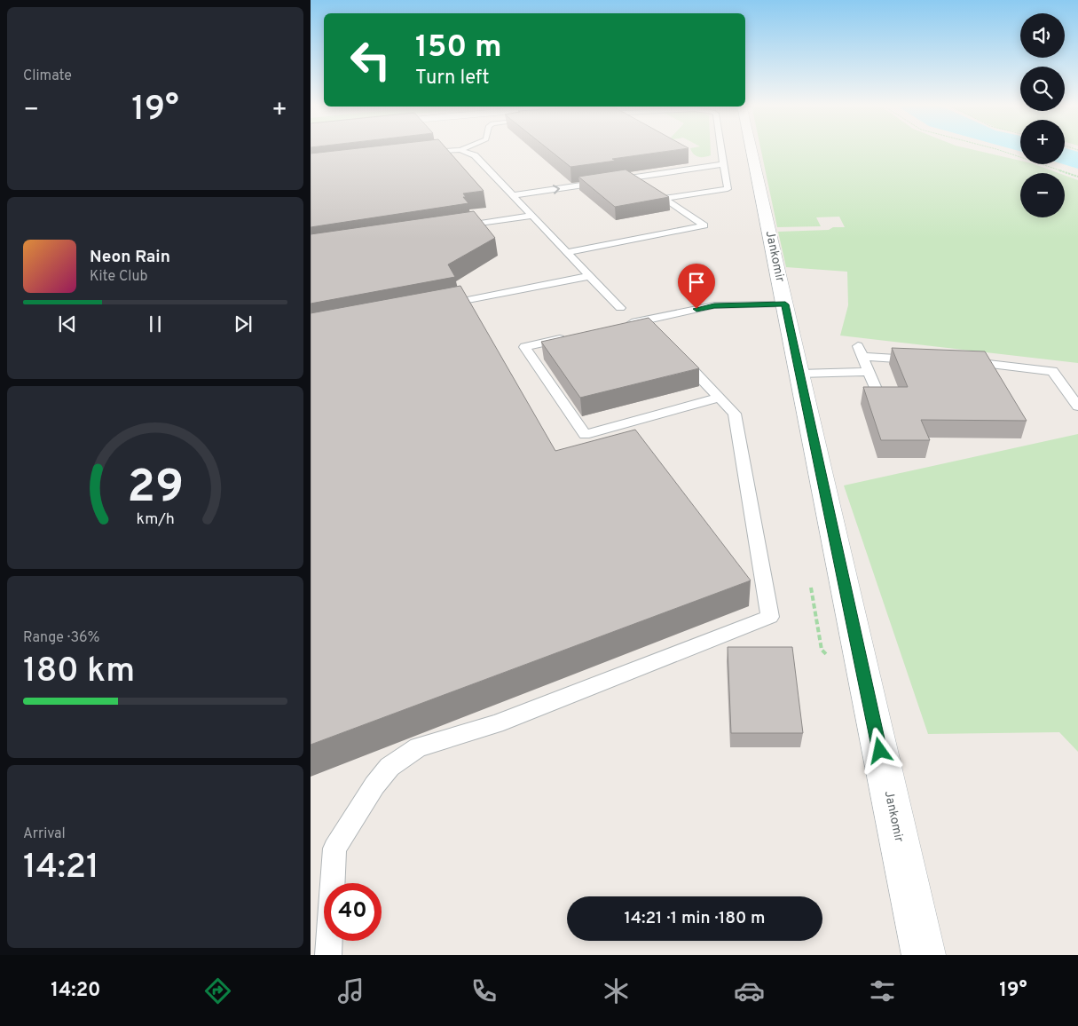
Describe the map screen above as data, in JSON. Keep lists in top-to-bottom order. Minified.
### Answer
{"streets":{"street":["Jankomir"]},"page":{"tile":["Climate",["Range · 36%","180 km"],["Arrival","14:21"]],"map_buttons":["+","−"],"turn":["150 m","Turn left"],"heat":["−","19°","+"],"song":["Neon Rain","Kite Club"],"limit":"40","trip":"14:21 · 1 min · 180 m","tabs":["14:20","19°"],"gauge":["29","km/h"]}}
